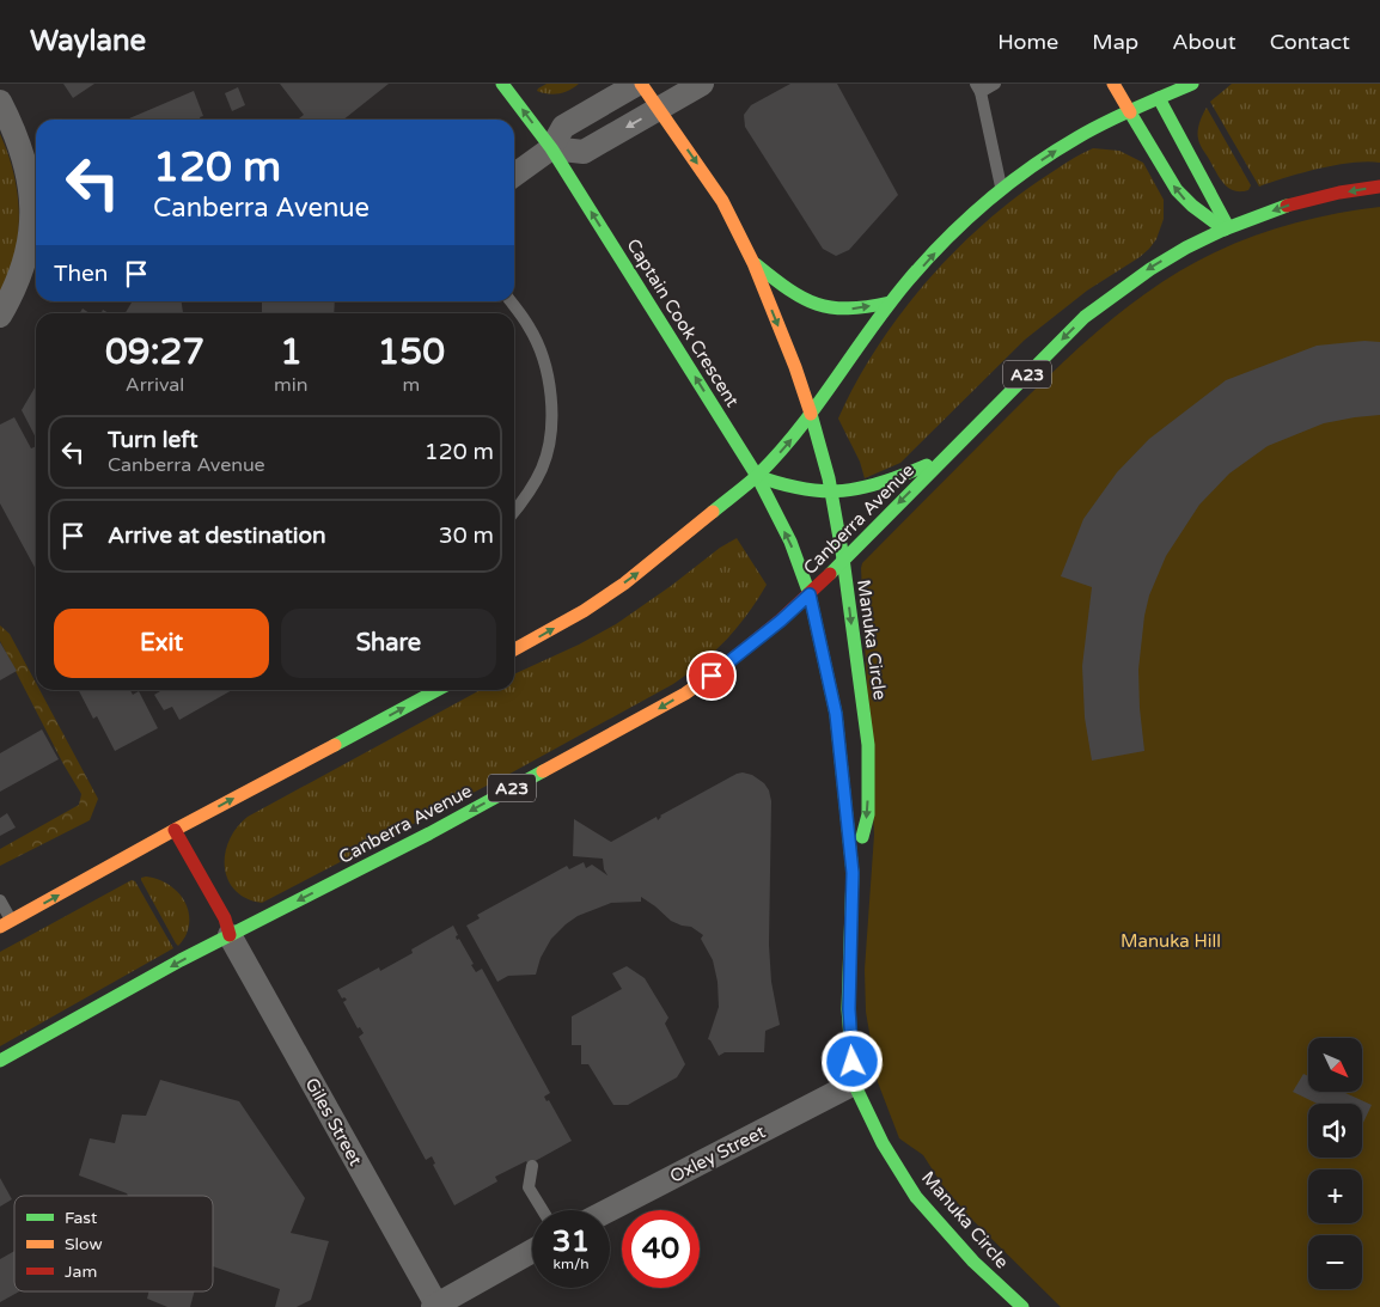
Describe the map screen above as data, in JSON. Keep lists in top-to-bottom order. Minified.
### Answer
{"streets":{"main road":["Captain Cook Crescent","A23","Canberra Avenue","Manuka Circle"],"street":["Giles Street","Oxley Street"]},"crossings":[["Captain Cook Crescent","Canberra Avenue"],["Captain Cook Crescent","Manuka Circle"],["Canberra Avenue","Manuka Circle"],["Canberra Avenue","Giles Street"],["Manuka Circle","Oxley Street"]],"parks":["Manuka Hill"],"legend":["Fast","Slow","Jam"],"north":"bottom right","page":{"header":"Waylane","nav":["Home","Map","About","Contact"],"turn":["120 m","Canberra Avenue"],"then":"Then","eta":["09:27","Arrival","1","min","150","m"],"list":[{"name":"Turn left","note":"Canberra Avenue","value":"120 m"},{"name":"Arrive at destination","value":"30 m"}],"buttons":["Exit","Share"],"map_buttons":["+","−"],"speed":"31 km/h","limit":"40"}}
